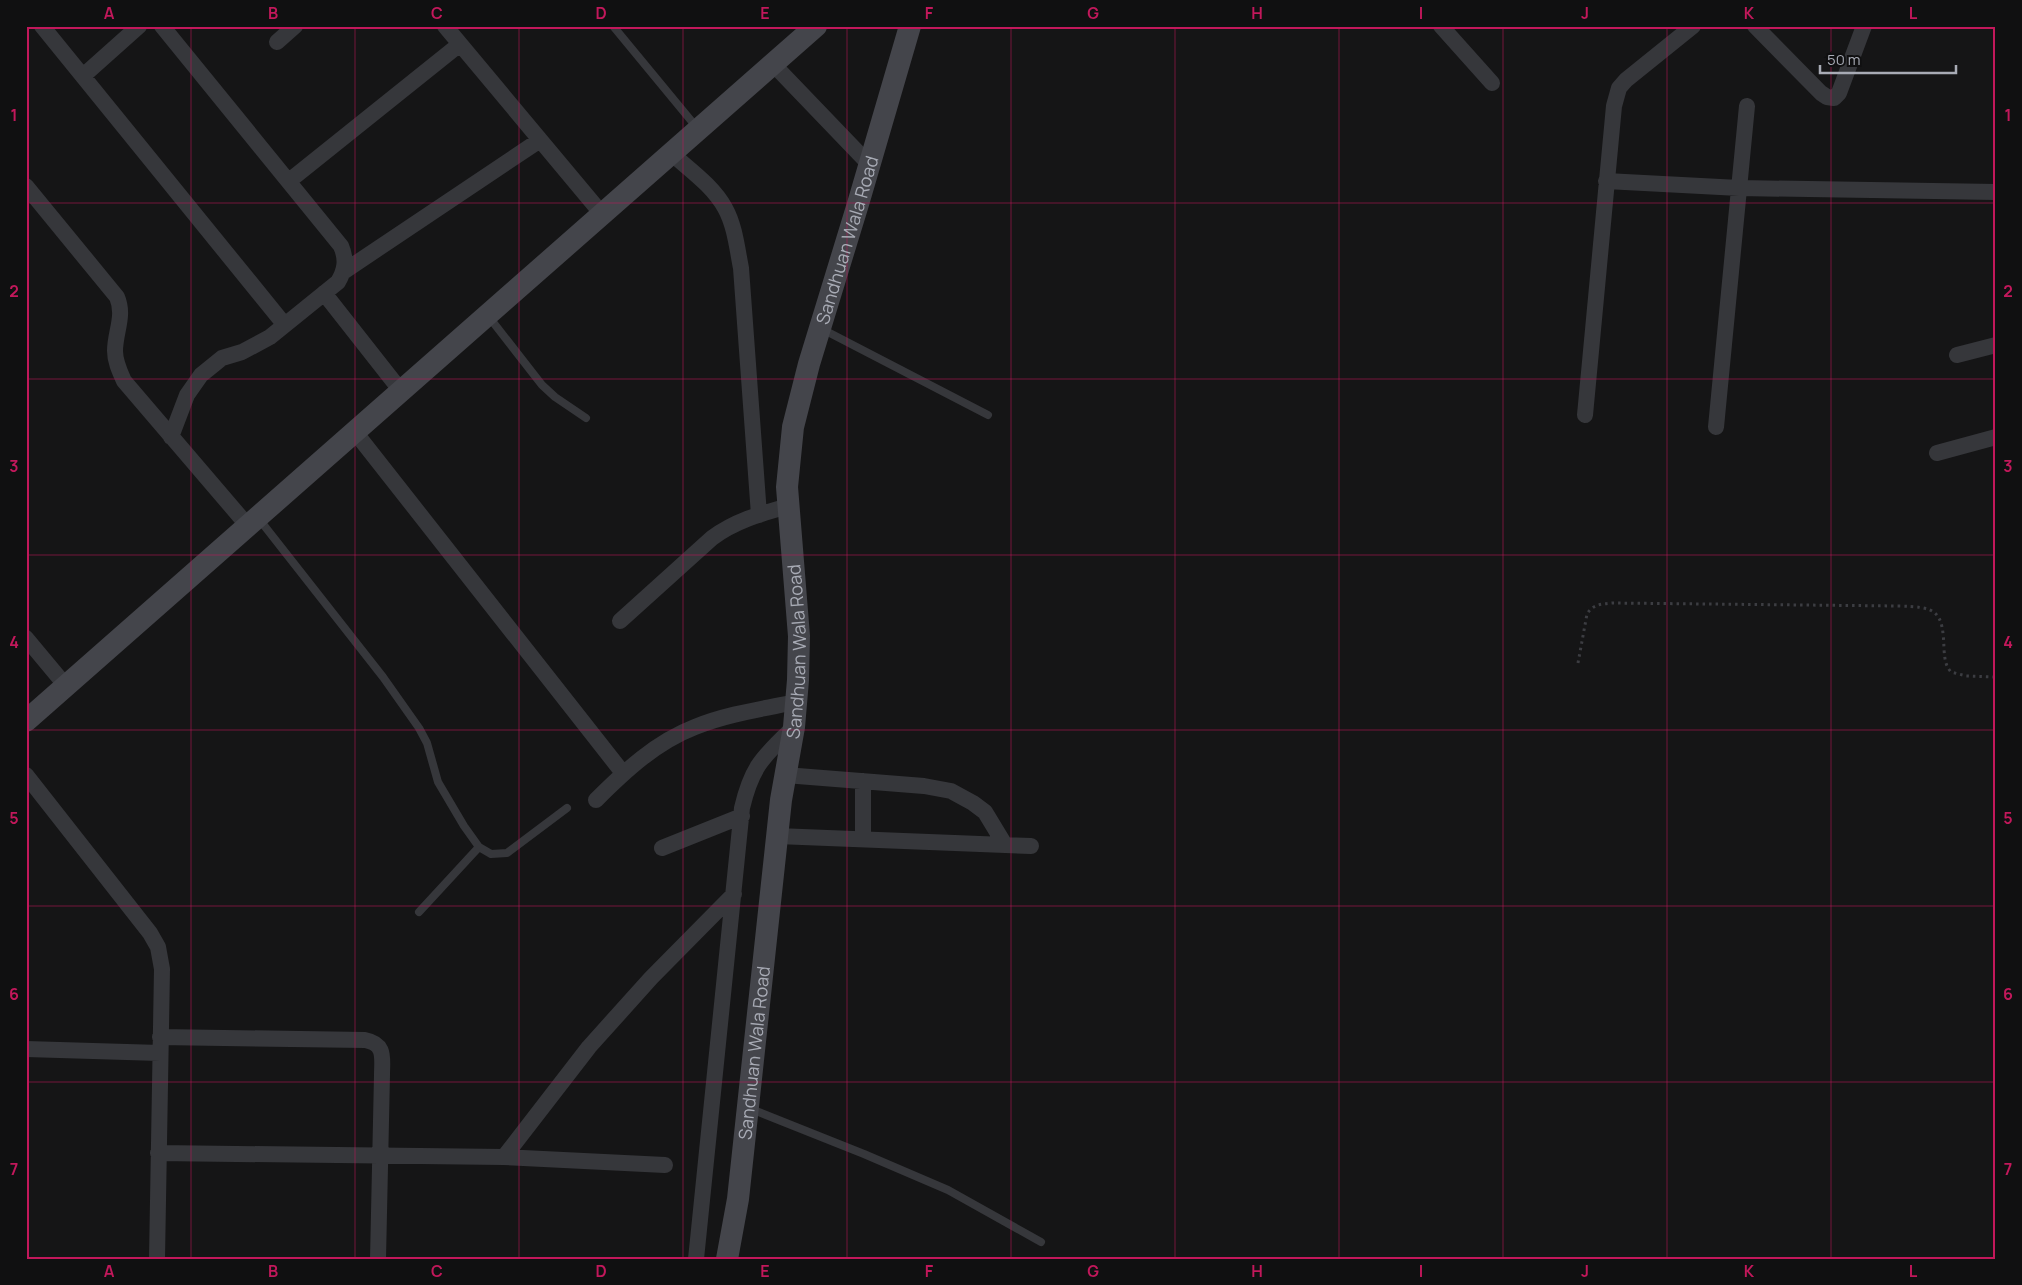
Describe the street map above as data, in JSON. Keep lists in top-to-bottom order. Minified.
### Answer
{"streets":{"street":["Sandhuan Wala Road"]},"scale_bar":"50 m","grid":{"columns":["A","B","C","D","E","F","G","H","I","J","K","L"],"rows":["1","2","3","4","5","6","7"]}}
